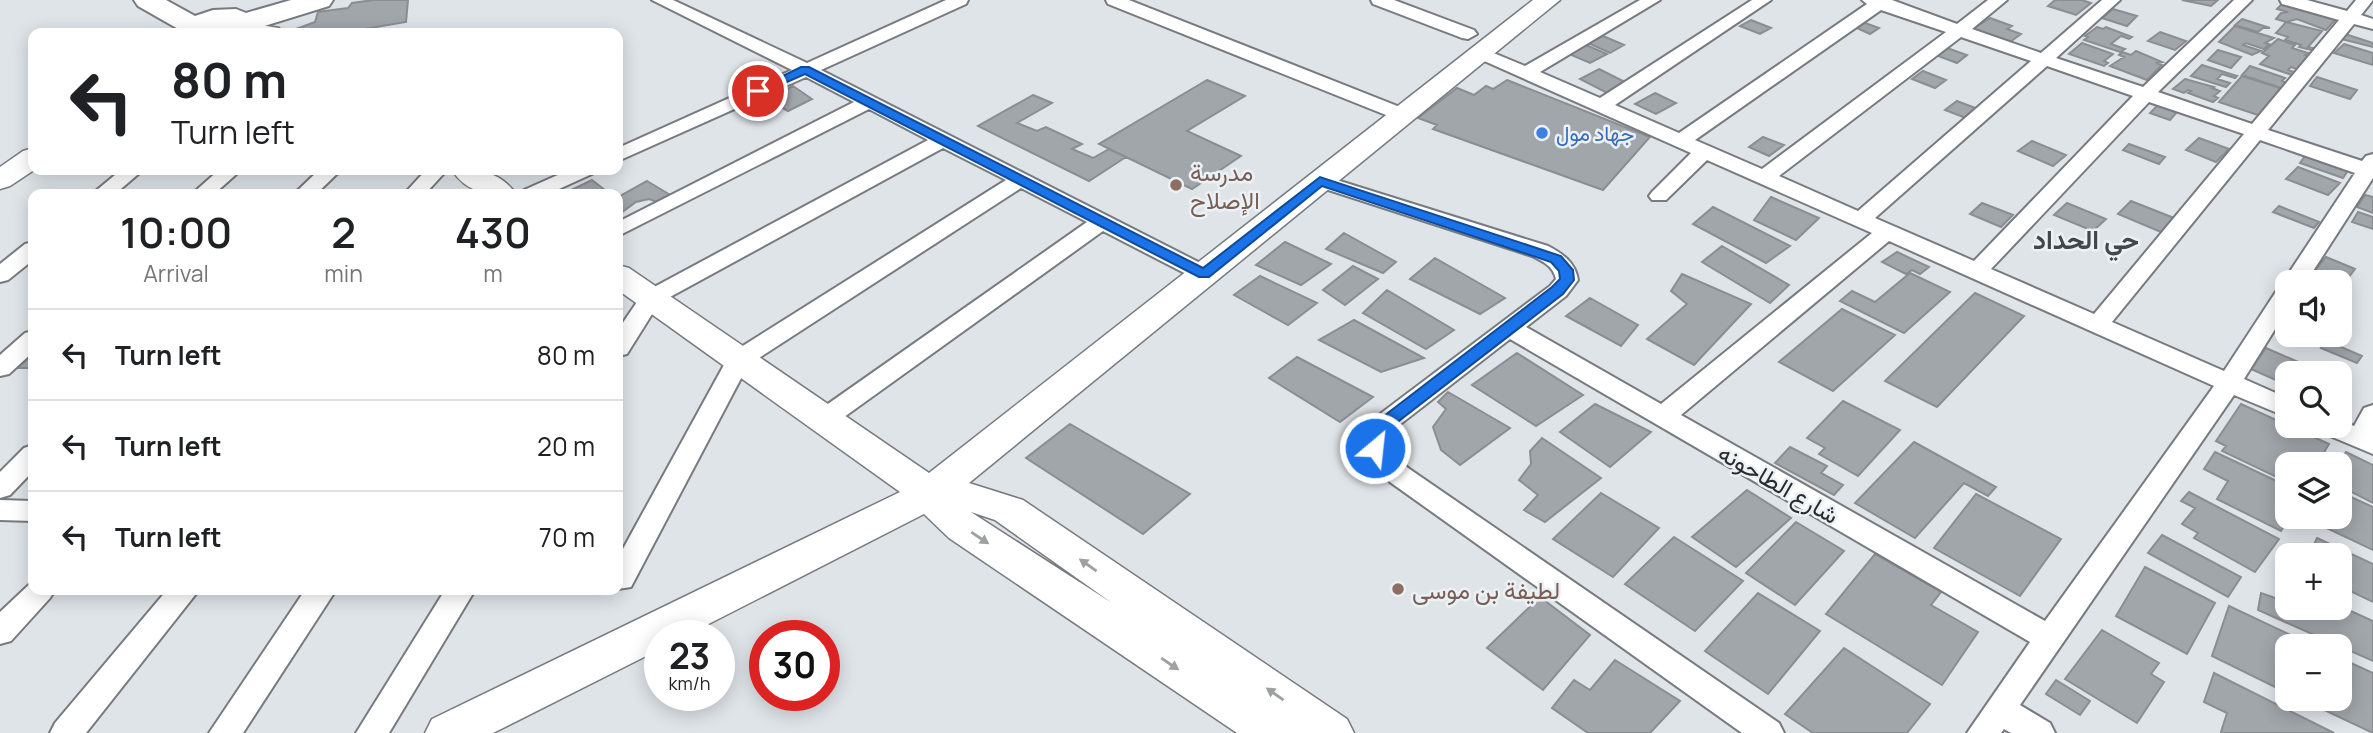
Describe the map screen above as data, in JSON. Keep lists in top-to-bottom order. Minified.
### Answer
{"streets":{"street":["شارع الطاحونه"]},"districts":["حي الحداد"],"places":["جهاد مول","مدرسة الإصلاح","لطيفة بن موسى"],"page":{"turn":["80 m","Turn left"],"eta":["10:00","Arrival","2","min","430","m"],"map_buttons":["+","−"],"list":[{"name":"Turn left","value":"80 m"},{"name":"Turn left","value":"20 m"},{"name":"Turn left","value":"70 m"}],"speed":"23 km/h","limit":"30"}}
